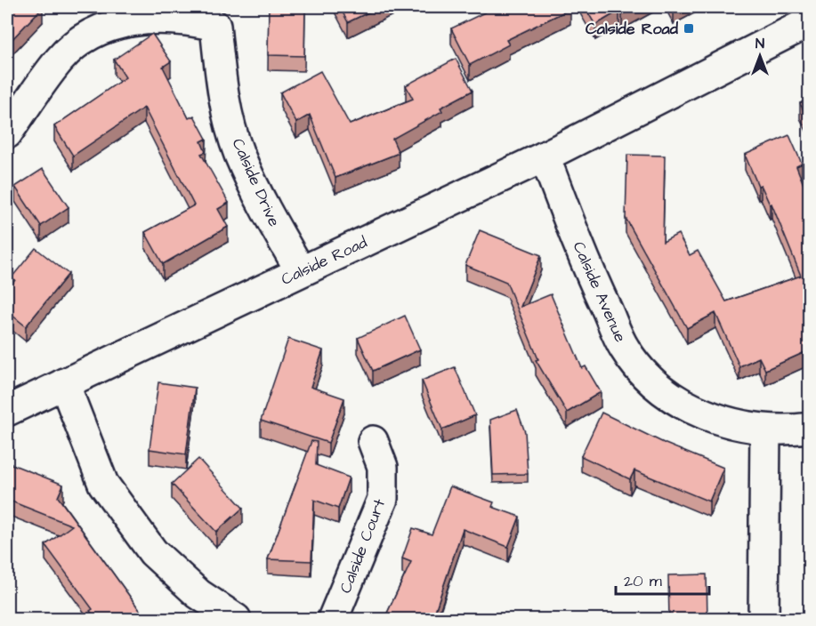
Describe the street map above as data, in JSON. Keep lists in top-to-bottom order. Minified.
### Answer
{"streets":{"street":["Calside Drive","Calside Road","Calside Avenue","Calside Court"]},"crossings":[["Calside Drive","Calside Road"],["Calside Road","Calside Avenue"]],"places":{"transit":["Calside Road"]},"scale_bar":"20 m","north":"top"}
